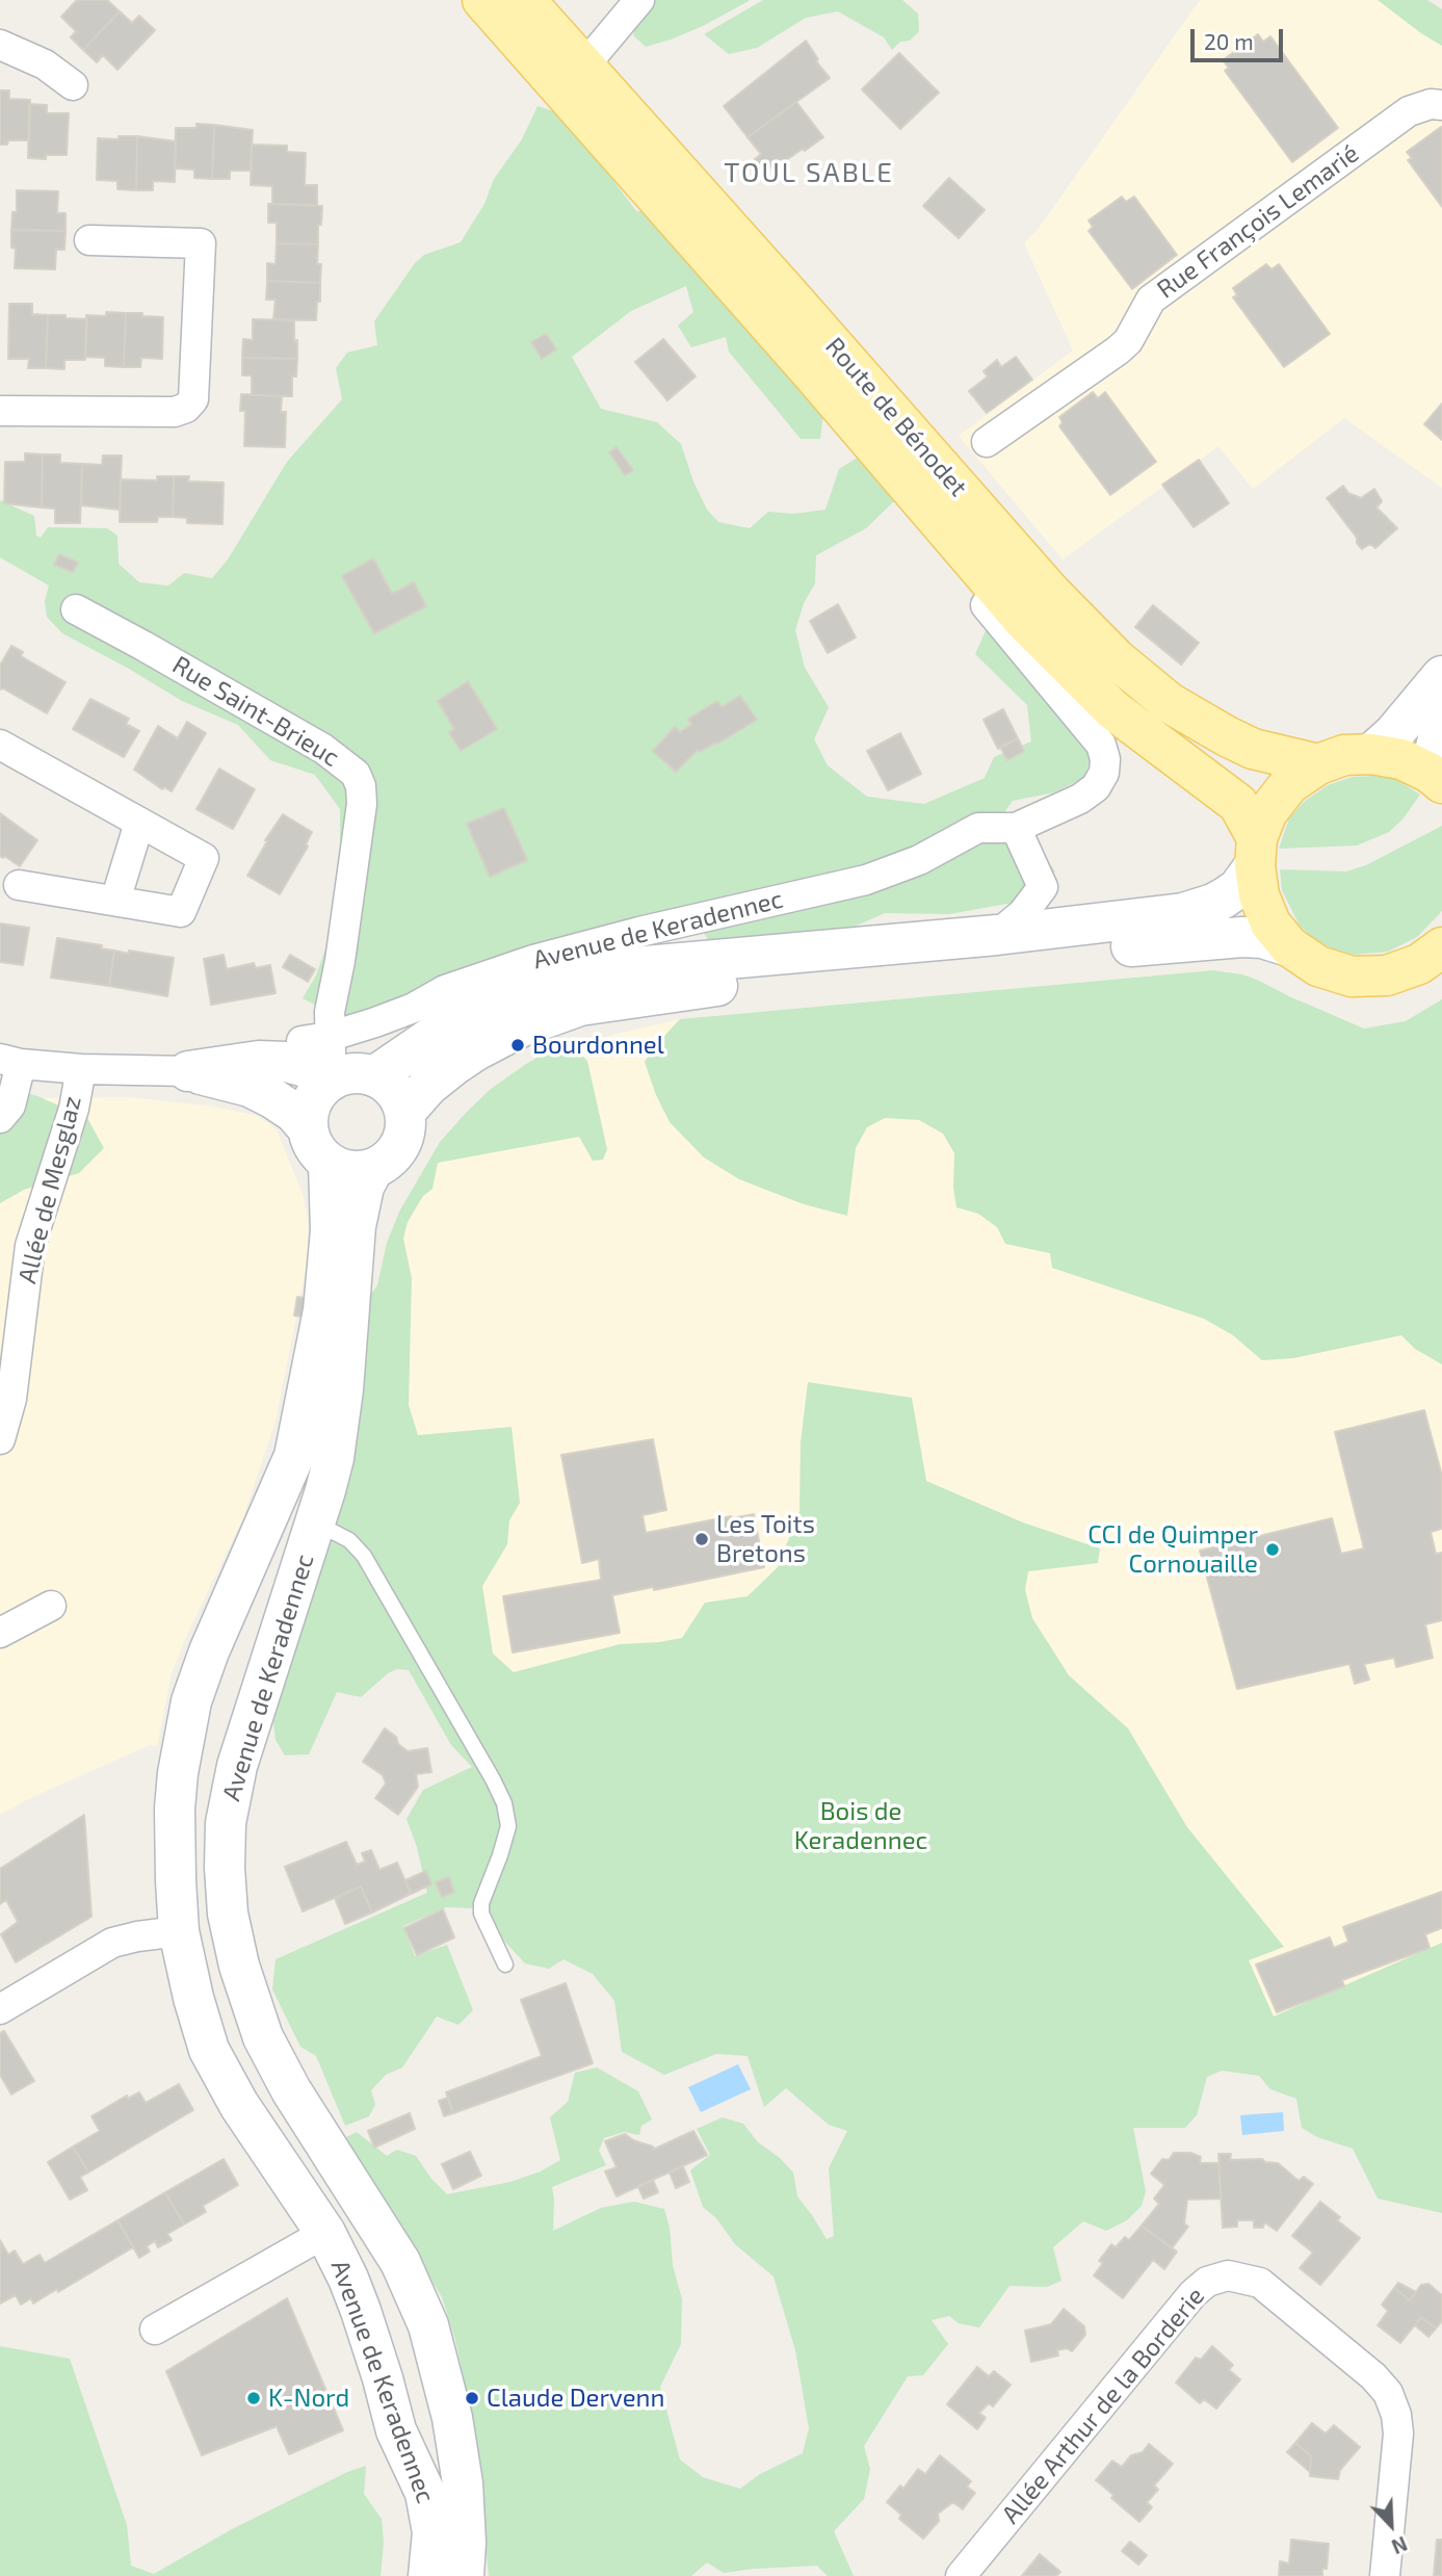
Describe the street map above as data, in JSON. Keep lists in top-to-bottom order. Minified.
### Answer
{"streets":{"main road":["Route de Bénodet"],"street":["Rue François Lemarié","Rue Saint-Brieuc","Avenue de Keradennec","Allée de Mesglaz","Allée Arthur de la Borderie"]},"crossings":[["Route de Bénodet","Avenue de Keradennec"],["Rue Saint-Brieuc","Avenue de Keradennec"]],"districts":["TOUL SABLE"],"parks":["Bois de Keradennec"],"places":["Bourdonnel","Les Toits Bretons","CCI de Quimper Cornouaille","K-Nord","Claude Dervenn"],"scale_bar":"20 m","north":"bottom right"}
